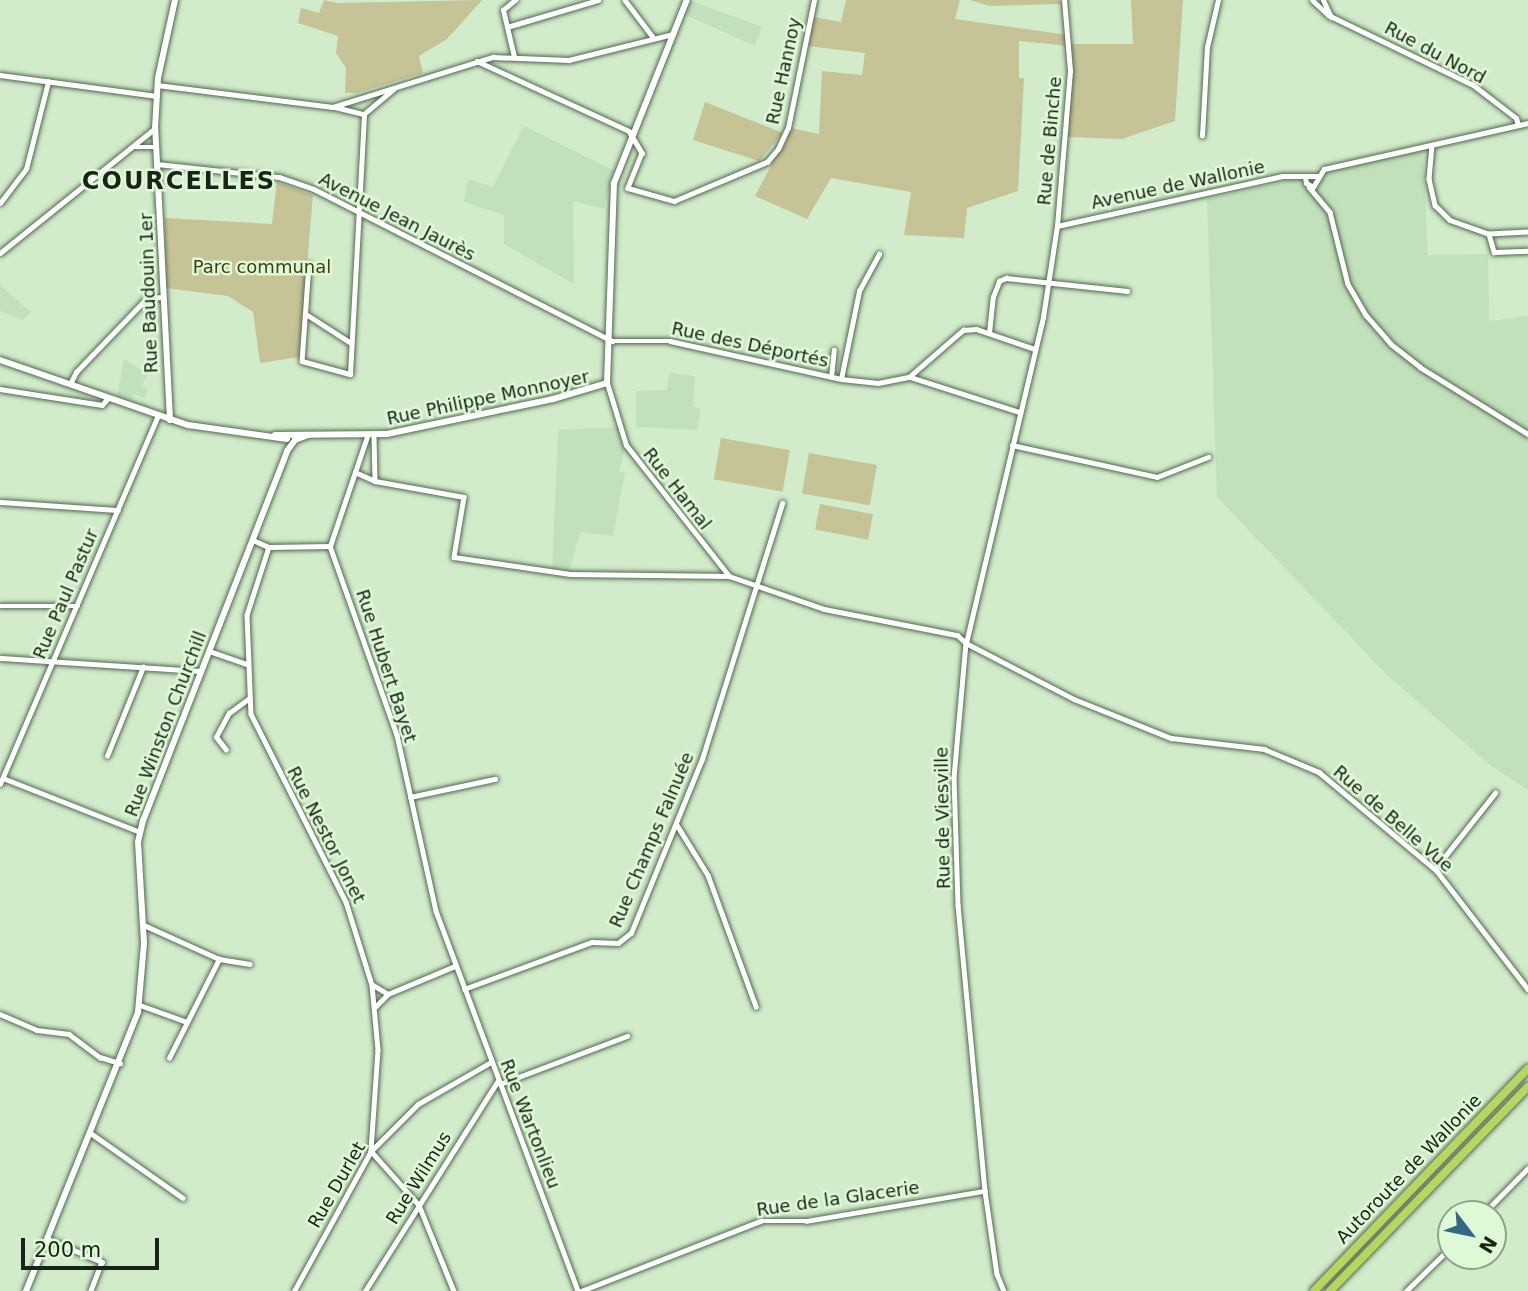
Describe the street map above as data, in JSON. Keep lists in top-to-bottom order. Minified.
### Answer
{"streets":{"highway":["Autoroute de Wallonie"],"main road":["Rue Baudouin 1er","Rue Philippe Monnoyer","Rue Winston Churchill"],"street":["Rue du Nord","Rue Hannoy","Rue de Binche","Avenue de Wallonie","Avenue Jean Jaurès","Rue des Déportés","Rue Hamal","Rue Paul Pastur","Rue Hubert Bayet","Rue de Viesville","Rue de Belle Vue","Rue Nestor Jonet","Rue Champs Falnuée","Rue Wartonlieu","Rue Wilmus","Rue Durlet","Rue de la Glacerie"]},"crossings":[["Rue Hannoy","Rue Philippe Monnoyer"],["Rue de Binche","Avenue de Wallonie"],["Rue de Binche","Rue de Viesville"],["Avenue Jean Jaurès","Rue Baudouin 1er"],["Avenue Jean Jaurès","Rue des Déportés"],["Avenue Jean Jaurès","Rue Philippe Monnoyer"],["Rue Baudouin 1er","Rue Philippe Monnoyer"],["Rue des Déportés","Rue Philippe Monnoyer"],["Rue Philippe Monnoyer","Rue Hamal"],["Rue Philippe Monnoyer","Rue Paul Pastur"],["Rue Philippe Monnoyer","Rue Winston Churchill"],["Rue Hamal","Rue de Viesville"],["Rue Hamal","Rue de Belle Vue"],["Rue Hamal","Rue Champs Falnuée"],["Rue Hubert Bayet","Rue Wartonlieu"],["Rue de Viesville","Rue de Belle Vue"],["Rue de Viesville","Rue de la Glacerie"],["Rue Nestor Jonet","Rue Durlet"],["Rue Champs Falnuée","Rue Wartonlieu"],["Rue Wartonlieu","Rue Wilmus"],["Rue Wartonlieu","Rue Durlet"],["Rue Wartonlieu","Rue de la Glacerie"]],"districts":["COURCELLES"],"parks":["Parc communal"],"scale_bar":"200 m","north":"bottom right"}
